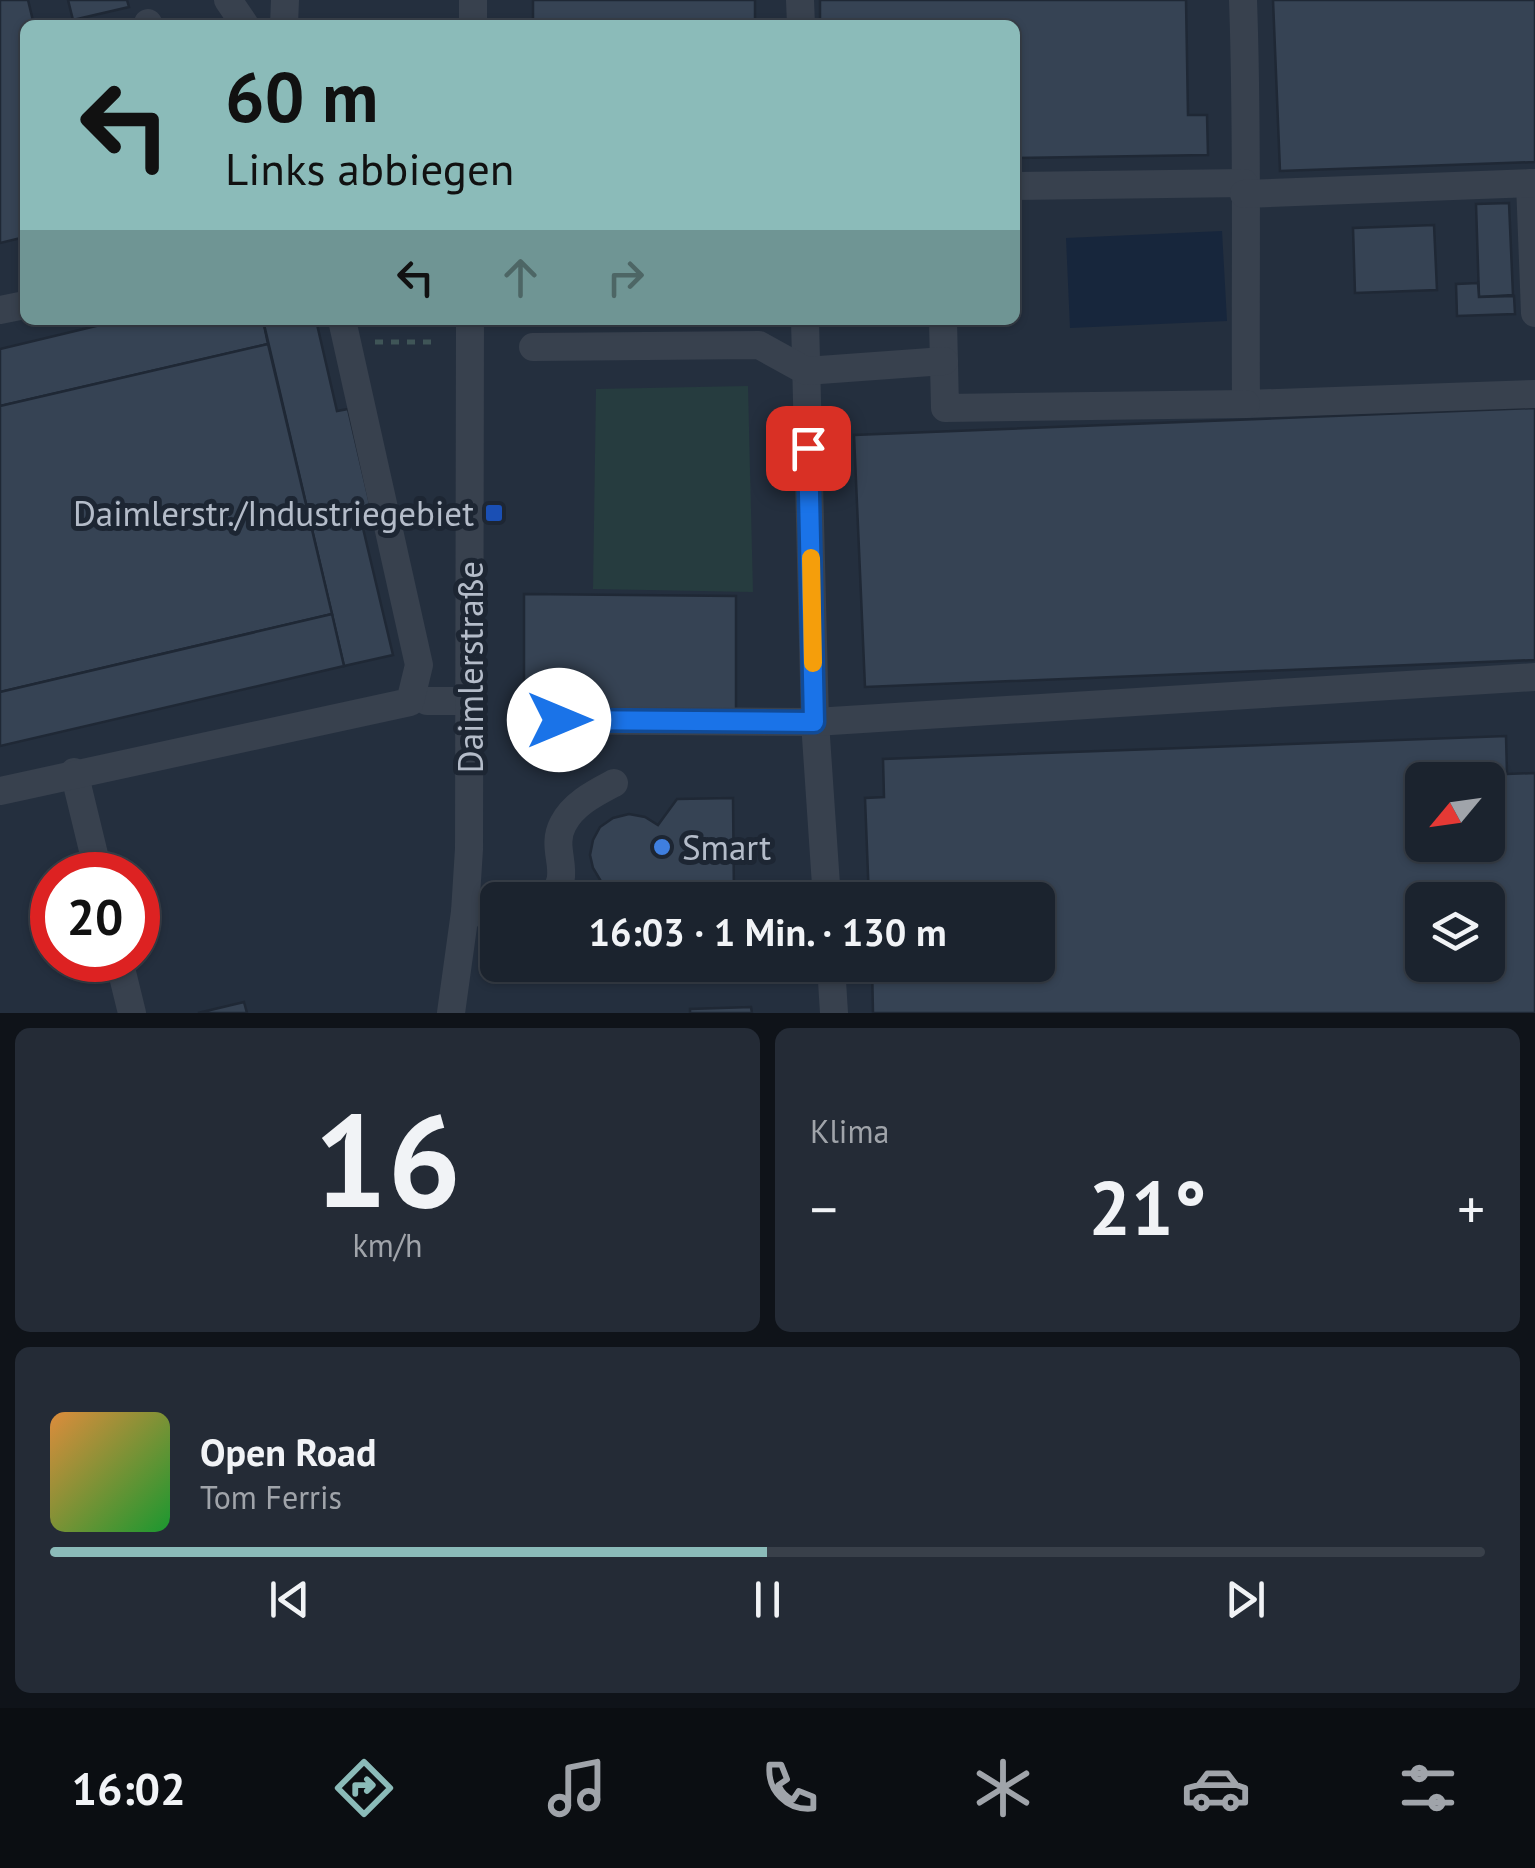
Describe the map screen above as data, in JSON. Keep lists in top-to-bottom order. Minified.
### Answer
{"streets":{"street":["Daimlerstraße"]},"places":{"transit":["Daimlerstr./Industriegebiet"],"other":["Smart"]},"north":"bottom left","page":{"turn":["60 m","Links abbiegen"],"limit":"20","trip":"16:03 · 1 Min. · 130 m","tile":[["16","km/h"],"Klima"],"heat":["−","21°","+"],"song":["Open Road","Tom Ferris"],"tabs":"16:02"}}
